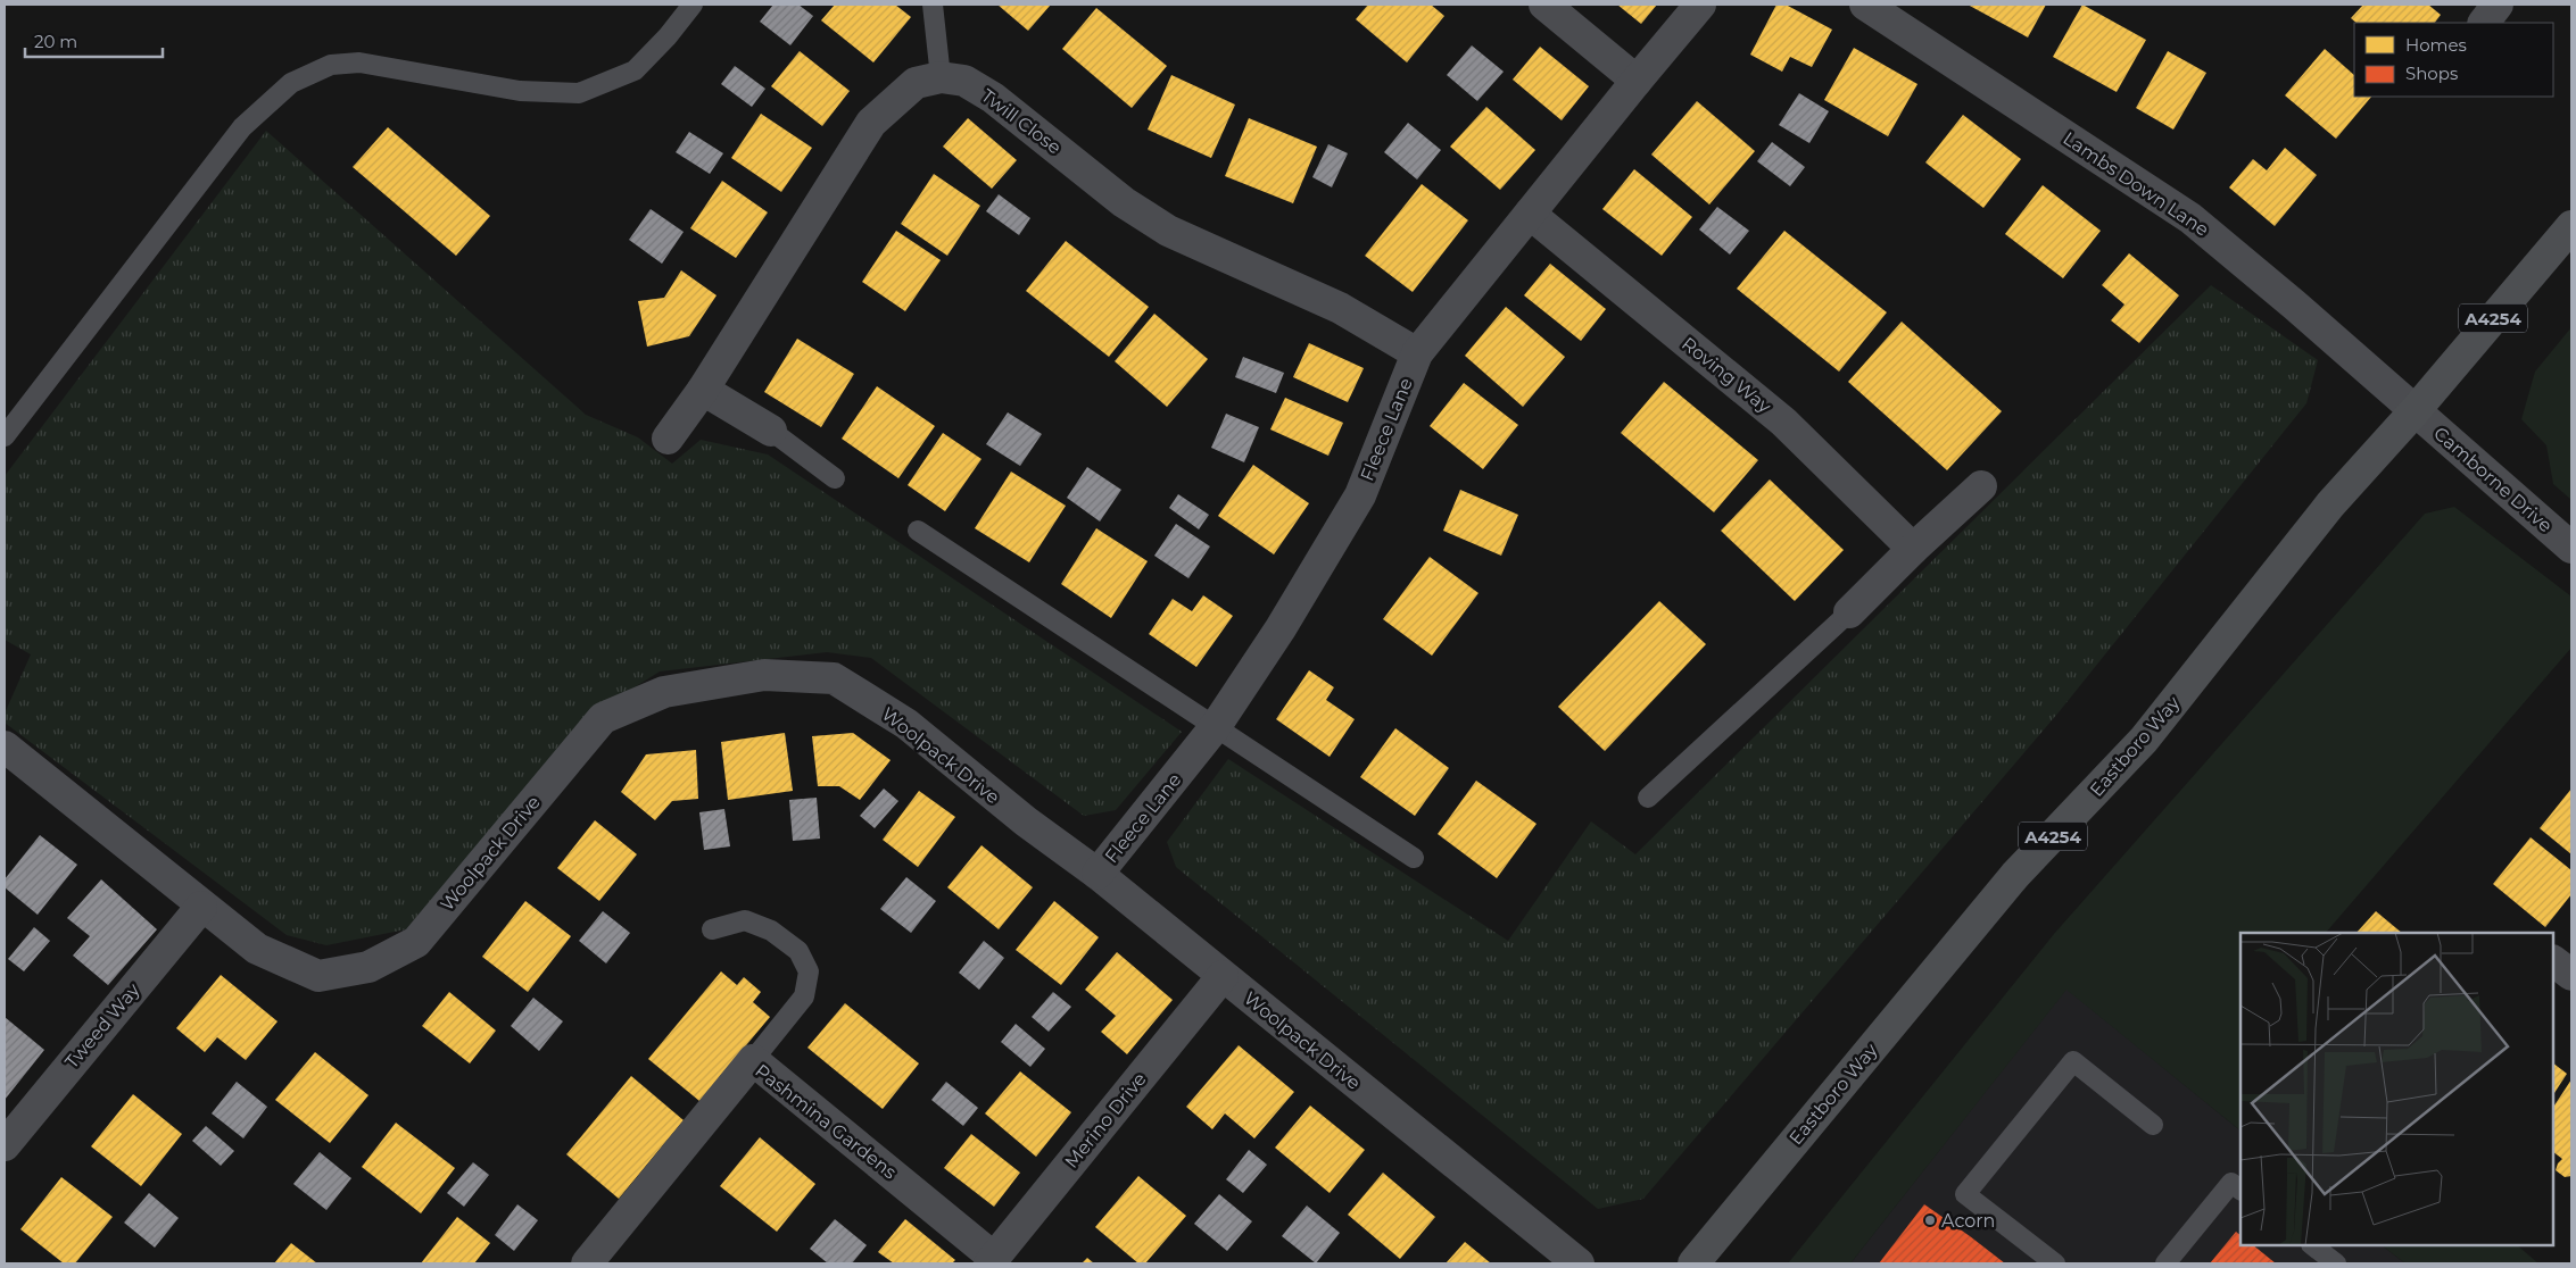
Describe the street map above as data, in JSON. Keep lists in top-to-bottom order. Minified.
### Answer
{"streets":{"main road":["A4254","Eastboro Way"],"street":["Twill Close","Lambs Down Lane","Roving Way","Fleece Lane","Camborne Drive","Woolpack Drive","Tweed Way","Merino Drive","Pashmina Gardens"]},"crossings":[["Twill Close","Fleece Lane"],["Lambs Down Lane","Camborne Drive"],["Lambs Down Lane","Eastboro Way"],["Roving Way","Fleece Lane"],["Fleece Lane","Woolpack Drive"],["Camborne Drive","Eastboro Way"],["Woolpack Drive","Tweed Way"],["Woolpack Drive","Merino Drive"],["Merino Drive","Pashmina Gardens"]],"places":["Acorn"],"legend":["Homes","Shops"],"scale_bar":"20 m"}
